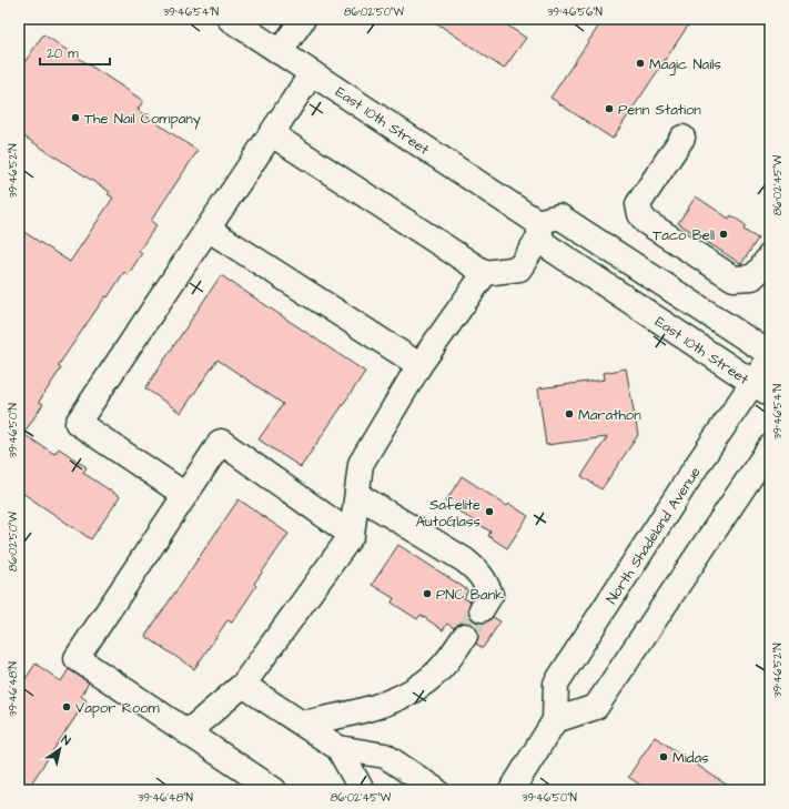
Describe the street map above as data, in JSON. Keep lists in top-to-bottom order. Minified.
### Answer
{"streets":{"main road":["East 10th Street","North Shadeland Avenue"]},"crossings":[["East 10th Street","North Shadeland Avenue"]],"places":["Magic Nails","Penn Station","The Nail Company","Taco Bell","Marathon","Safelite AutoGlass","PNC Bank","Vapor Room","Midas"],"scale_bar":"20 m","north":"top right","coordinates":["39°46'54\"N","86°02'50\"W","39°46'56\"N","39°46'52\"N","86°02'45\"W","39°46'50\"N","39°46'48\"N"]}
